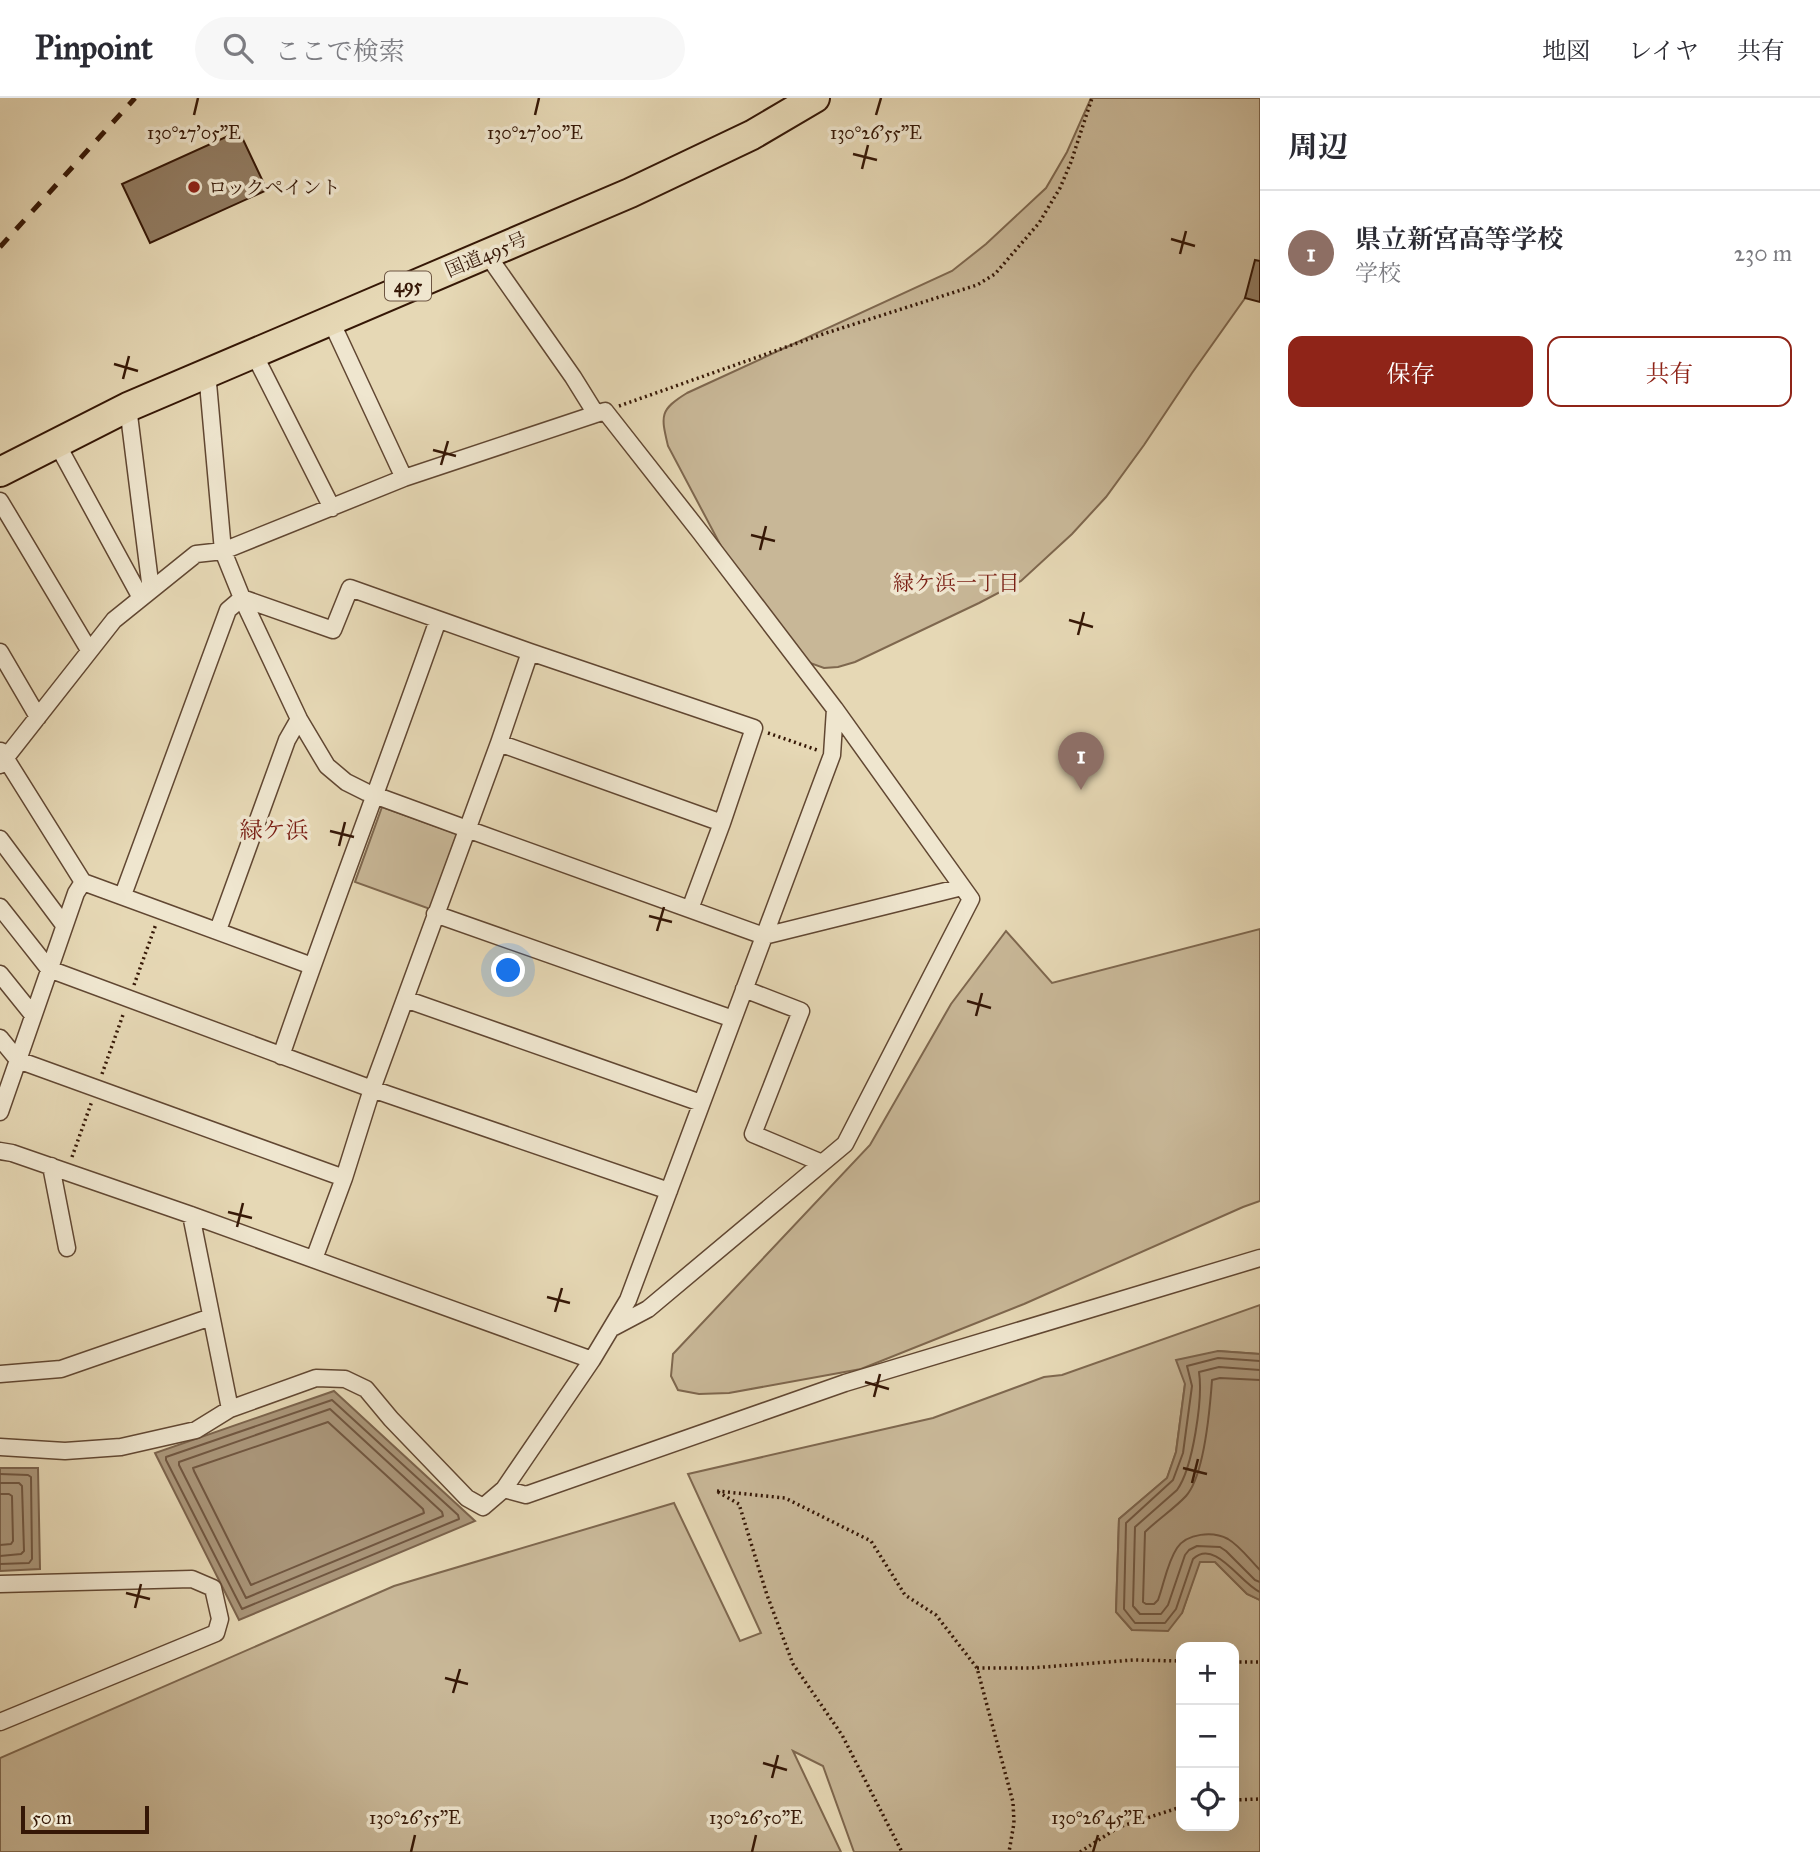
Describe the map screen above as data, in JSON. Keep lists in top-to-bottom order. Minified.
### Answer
{"streets":{"highway":["国道495号","495"]},"districts":["緑ケ浜一丁目","緑ケ浜"],"places":["ロックペイント"],"scale_bar":"50 m","page":{"header":"Pinpoint","search":"ここで検索","nav":["地図","レイヤ","共有"],"heading":"周辺","list":[{"mark":"1","name":"県立新宮高等学校","note":"学校","value":"230 m"}],"buttons":["保存","共有"],"pins":"1","map_buttons":["+","−"],"scale":"50 m"},"coordinates":["130°27'05\"E","130°27'00\"E","130°26'55\"E","130°26'50\"E","130°26'45\"E"]}
